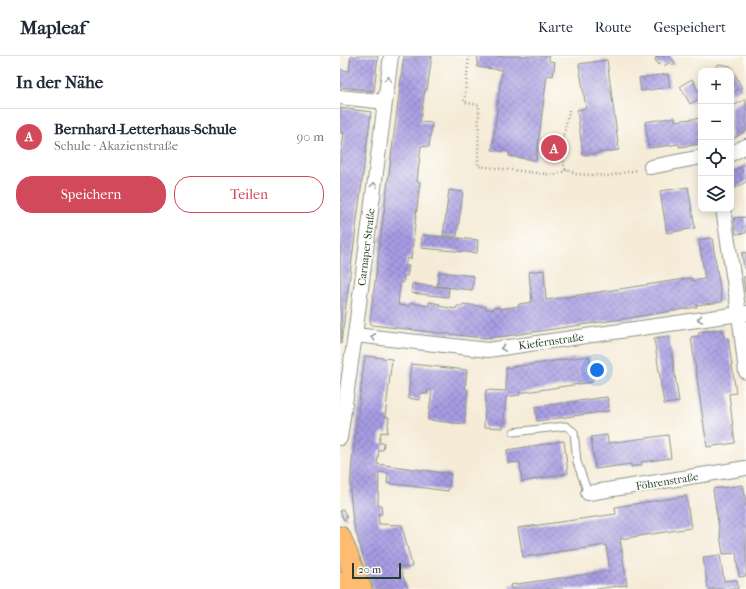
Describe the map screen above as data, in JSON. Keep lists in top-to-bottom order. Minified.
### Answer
{"streets":{"street":["Carnaper Straße","Kiefernstraße","Föhrenstraße"]},"crossings":[["Carnaper Straße","Kiefernstraße"]],"one_way":["Carnaper Straße","Kiefernstraße"],"scale_bar":"20 m","page":{"header":"Mapleaf","nav":["Karte","Route","Gespeichert"],"heading":"In der Nähe","map_buttons":["+","−"],"list":[{"mark":"A","name":"Bernhard-Letterhaus-Schule","note":"Schule · Akazienstraße","value":"90 m"}],"pins":"A","buttons":["Speichern","Teilen"],"scale":"20 m"}}
